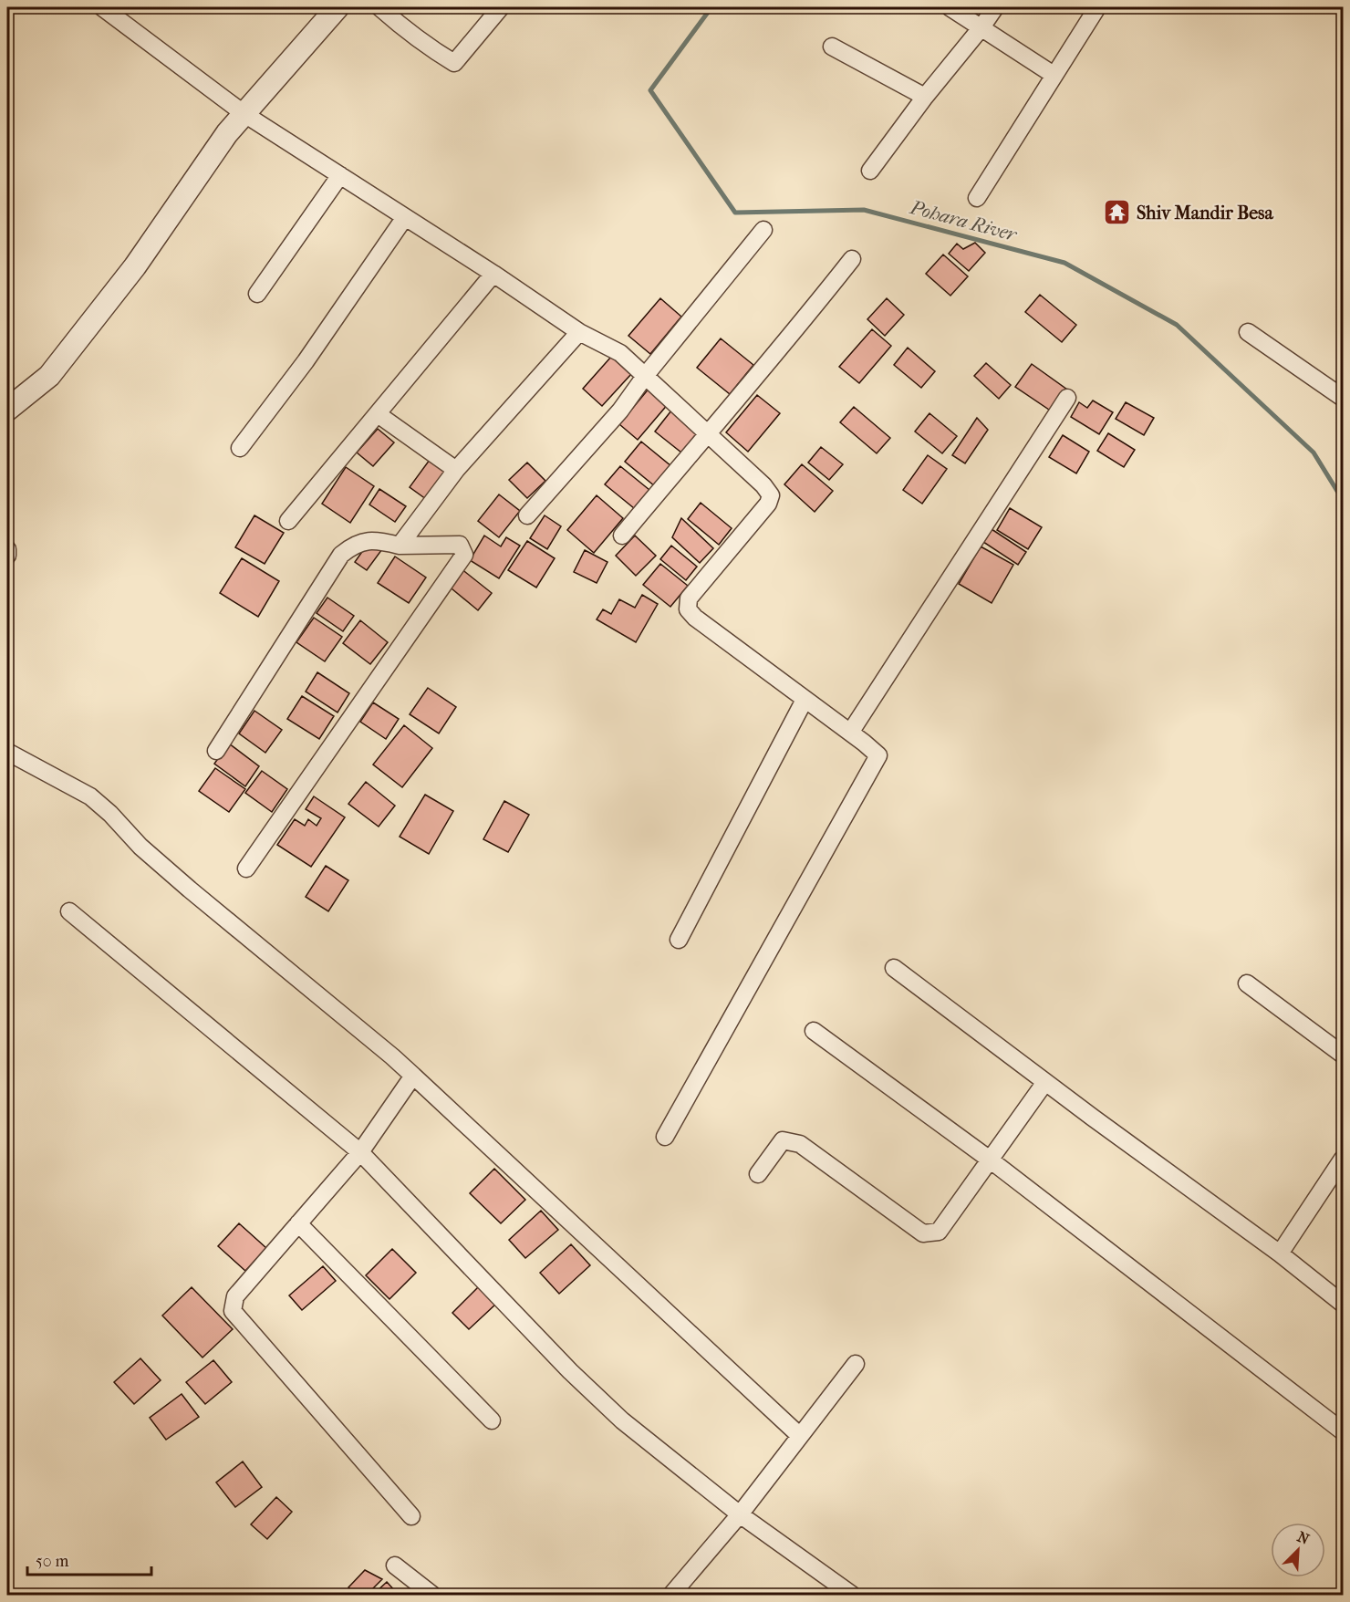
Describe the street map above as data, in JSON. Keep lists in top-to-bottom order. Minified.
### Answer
{"water":["Pohara River"],"places":{"temple":["Shiv Mandir Besa"]},"scale_bar":"50 m","north":"top right"}
